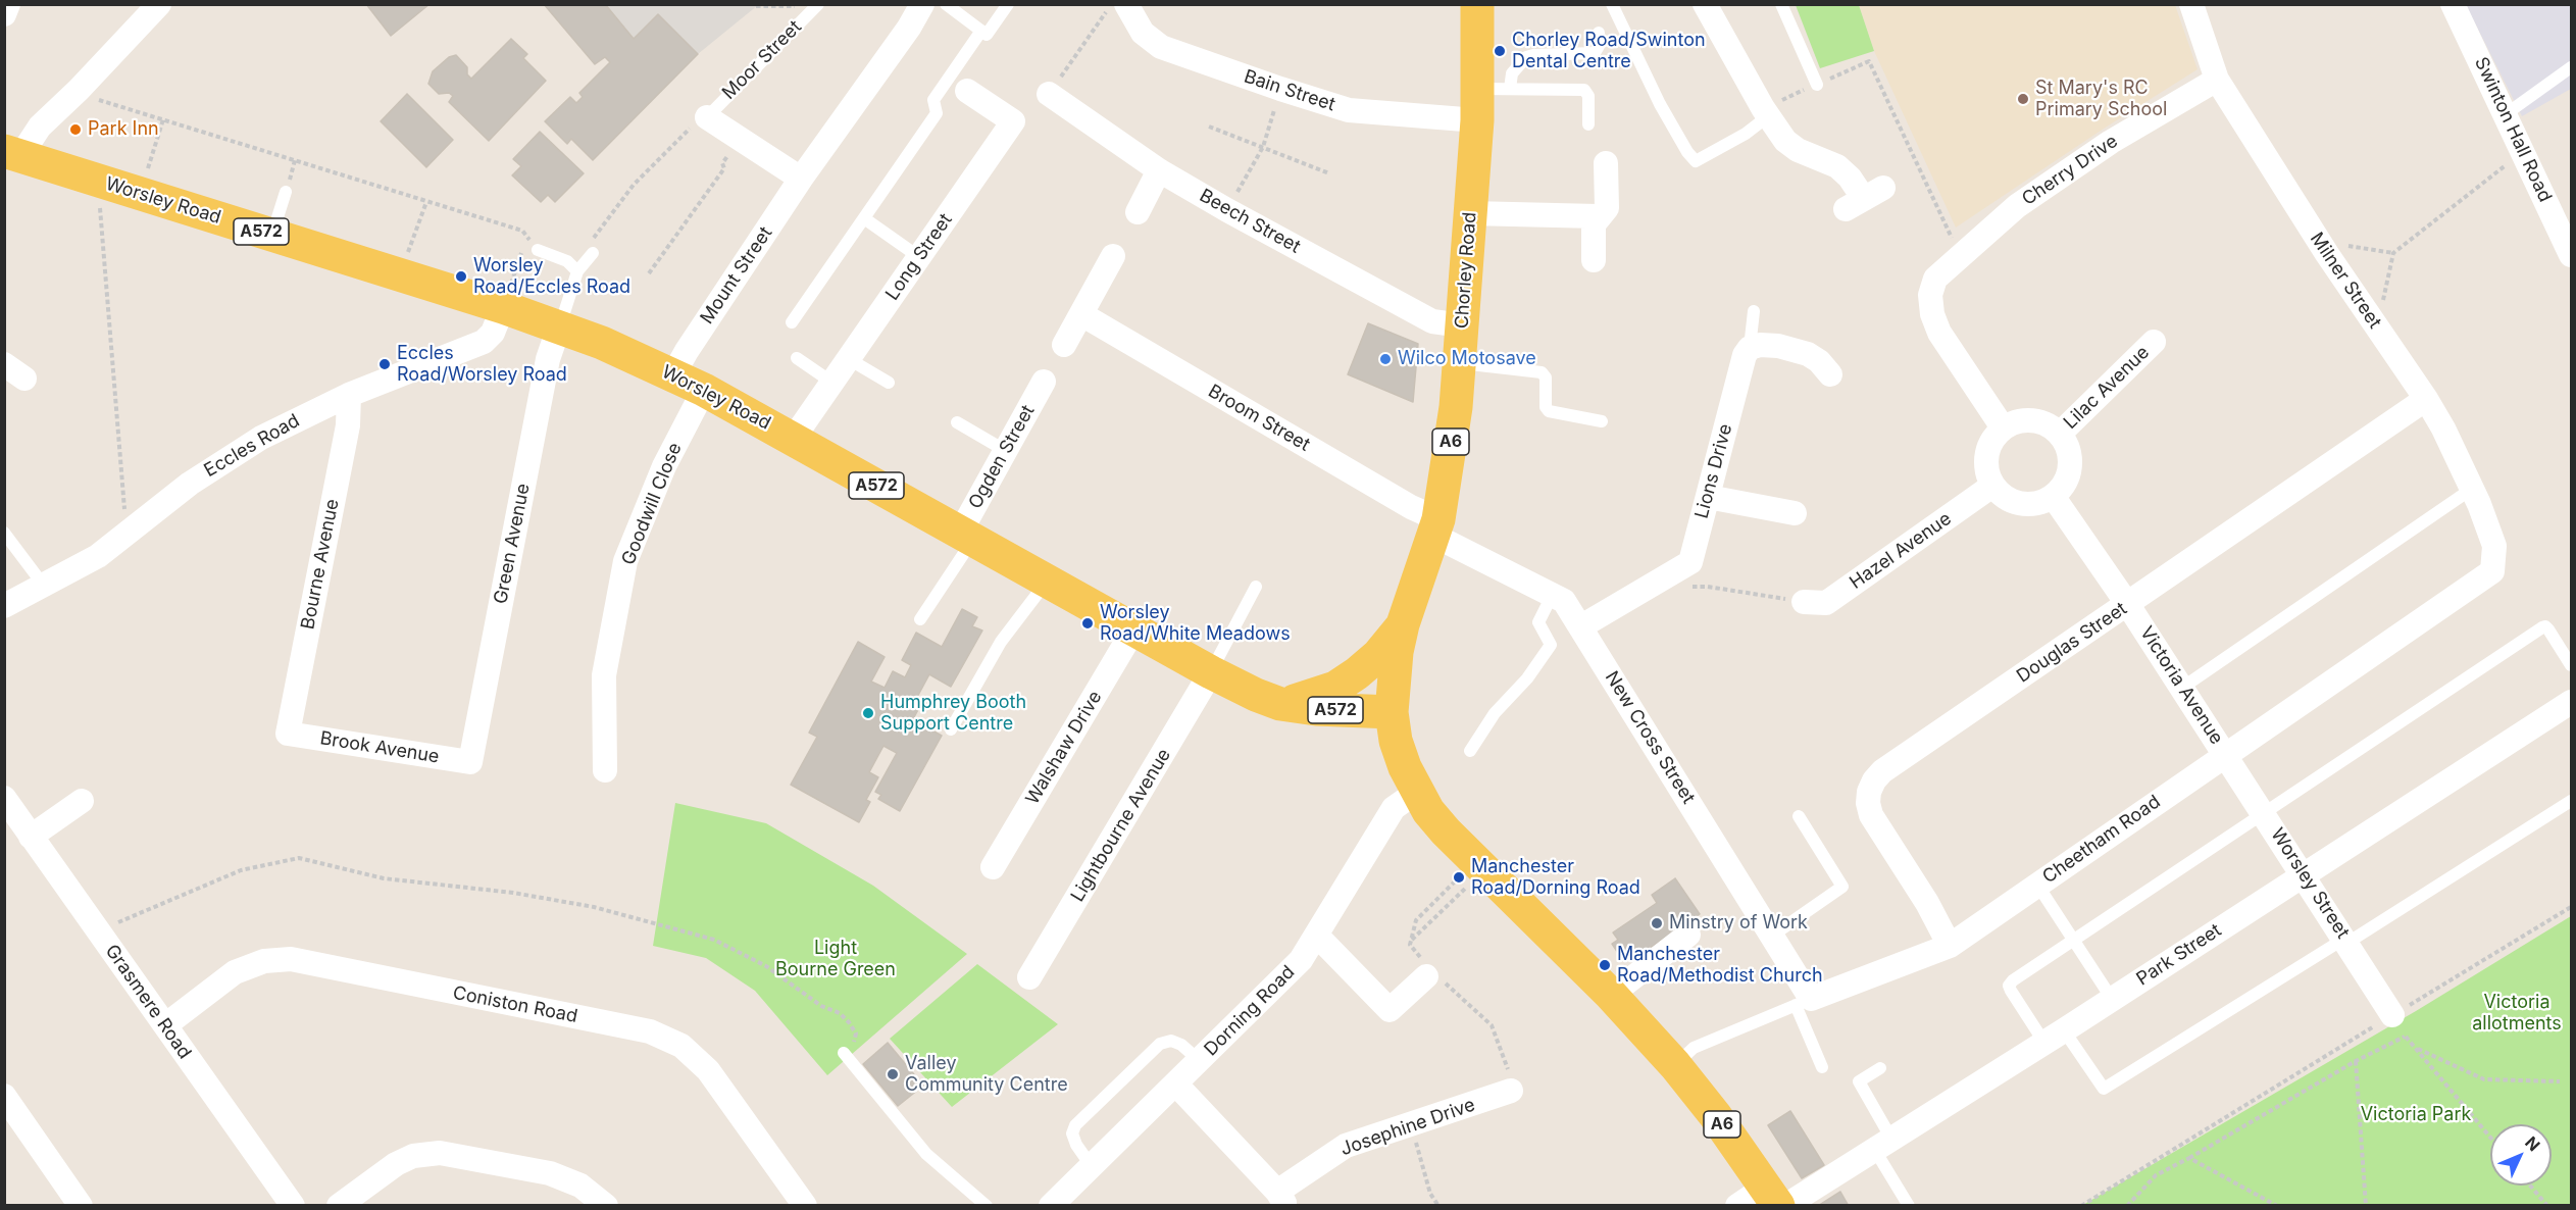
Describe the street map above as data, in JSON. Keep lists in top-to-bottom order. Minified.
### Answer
{"streets":{"main road":["Worsley Road","A572","Chorley Road","A6"],"street":["Bain Street","Swinton Hall Road","Cherry Drive","Beech Street","Long Street","Mount Street","Milner Street","Lilac Avenue","Broom Street","Eccles Road","Ogden Street","Lions Drive","Goodwill Close","Green Avenue","Hazel Avenue","Bourne Avenue","Douglas Street","Victoria Avenue","New Cross Street","Brook Avenue","Walshaw Drive","Lightbourne Avenue","Cheetham Road","Worsley Street","Park Street","Grasmere Road","Coniston Road","Dorning Road","Josephine Drive"],"lane":["Moor Street"]},"crossings":[["Bain Street","Chorley Road"],["Cherry Drive","Milner Street"],["Cherry Drive","Lilac Avenue"],["Cherry Drive","Hazel Avenue"],["Cherry Drive","Victoria Avenue"],["Worsley Road","Long Street"],["Worsley Road","Chorley Road"],["Worsley Road","Mount Street"],["Worsley Road","A6"],["Worsley Road","Eccles Road"],["Worsley Road","Ogden Street"],["Worsley Road","Goodwill Close"],["Worsley Road","Green Avenue"],["Worsley Road","Walshaw Drive"],["Worsley Road","Lightbourne Avenue"],["Beech Street","Chorley Road"],["Chorley Road","Broom Street"],["Chorley Road","A6"],["Chorley Road","New Cross Street"],["Milner Street","Douglas Street"],["Milner Street","Cheetham Road"],["Lilac Avenue","Hazel Avenue"],["Lilac Avenue","Victoria Avenue"],["Broom Street","New Cross Street"],["A6","Cheetham Road"],["A6","Park Street"],["A6","Dorning Road"],["Eccles Road","Bourne Avenue"],["Lions Drive","New Cross Street"],["Green Avenue","Brook Avenue"],["Hazel Avenue","Victoria Avenue"],["Bourne Avenue","Brook Avenue"],["Douglas Street","Victoria Avenue"],["Douglas Street","Cheetham Road"],["Victoria Avenue","Cheetham Road"],["Victoria Avenue","Worsley Street"],["New Cross Street","Cheetham Road"],["Cheetham Road","Worsley Street"],["Worsley Street","Park Street"],["Grasmere Road","Coniston Road"]],"parks":["Light Bourne Green","Victoria allotments","Victoria Park"],"places":["Chorley Road/Swinton Dental Centre","St Mary's RC Primary School","Park Inn","Worsley Road/Eccles Road","Wilco Motosave","Eccles Road/Worsley Road","Worsley Road/White Meadows","Humphrey Booth Support Centre","Manchester Road/Dorning Road","Minstry of Work","Manchester Road/Methodist Church","Valley Community Centre"],"north":"top right"}
